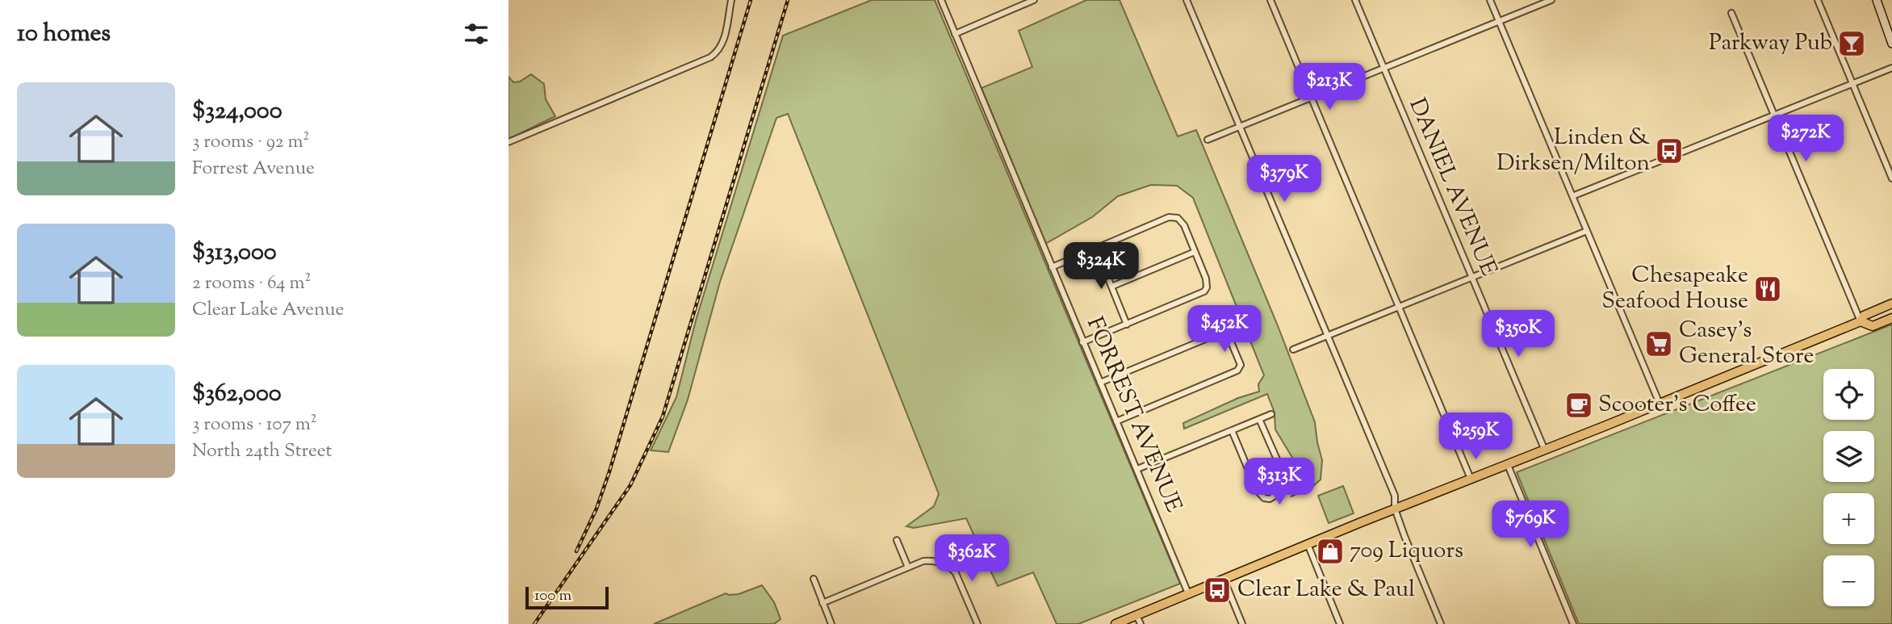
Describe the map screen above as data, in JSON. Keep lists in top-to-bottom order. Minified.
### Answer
{"streets":{"street":["DANIEL AVENUE","FORREST AVENUE"]},"places":{"bar":["Parkway Pub"],"bus stop":["Linden & Dirksen/Milton","Clear Lake & Paul"],"restaurant":["Chesapeake Seafood House"],"supermarket":["Casey's General Store"],"cafe":["Scooter's Coffee"],"shop":["709 Liquors"]},"scale_bar":"100 m","page":{"heading":"10 homes","price":["$213K","$272K","$379K","$324K","$452K","$350K","$259K","$313K","$769K","$362K"],"list":[{"name":"$324,000","note":"3 rooms · 92 m² · Forrest Avenue"},{"name":"$313,000","note":"2 rooms · 64 m² · Clear Lake Avenue"},{"name":"$362,000","note":"3 rooms · 107 m² · North 24th Street"}],"map_buttons":["+","−"],"scale":"100 m"}}
